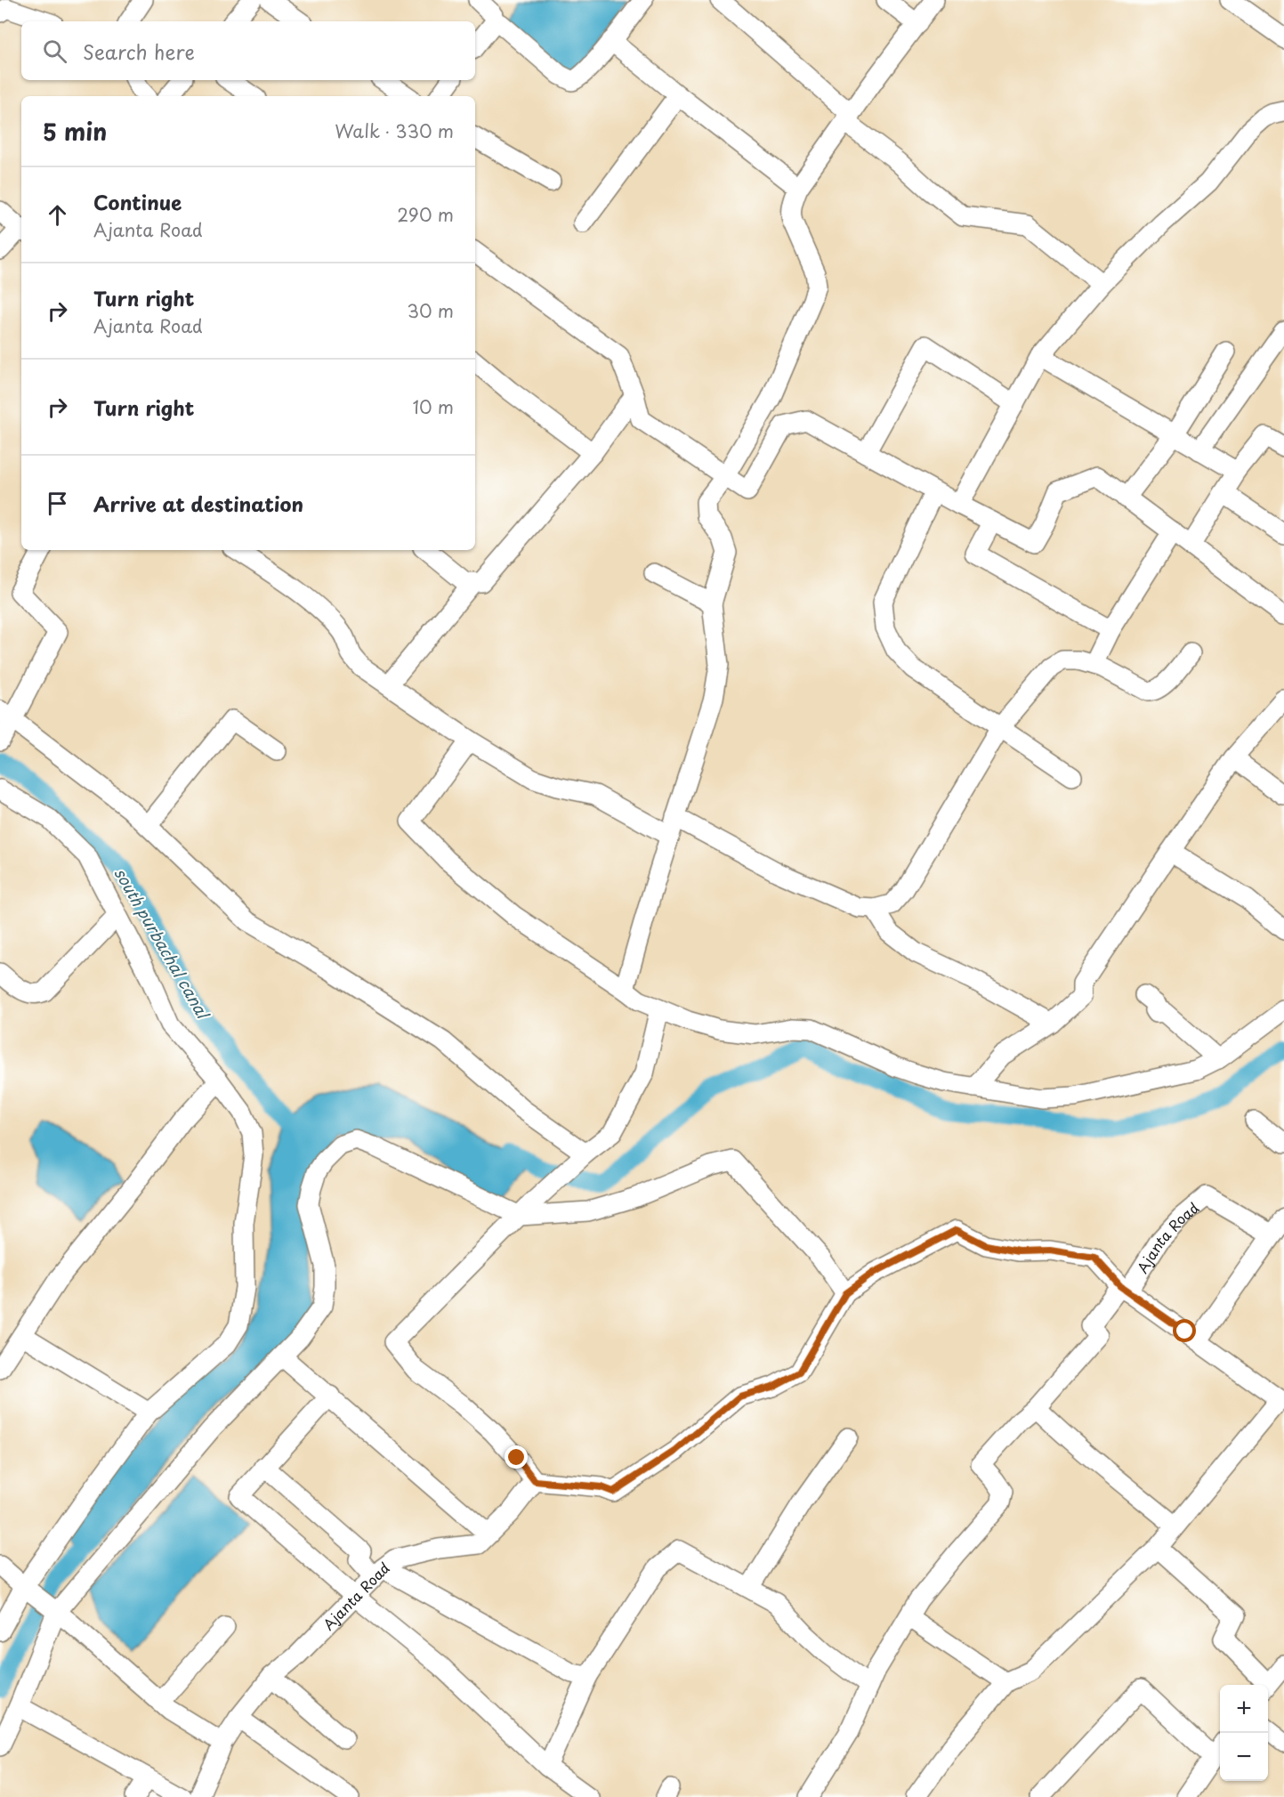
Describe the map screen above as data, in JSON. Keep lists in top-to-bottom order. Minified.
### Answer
{"streets":{"street":["Ajanta Road"]},"water":["south purbachal canal"],"page":{"search":"Search here","heading":["5 min","Walk · 330 m"],"list":[["Continue","Ajanta Road","290 m"],["Turn right","Ajanta Road","30 m"],["Turn right","10 m"],"Arrive at destination"],"map_buttons":["+","−"]}}
